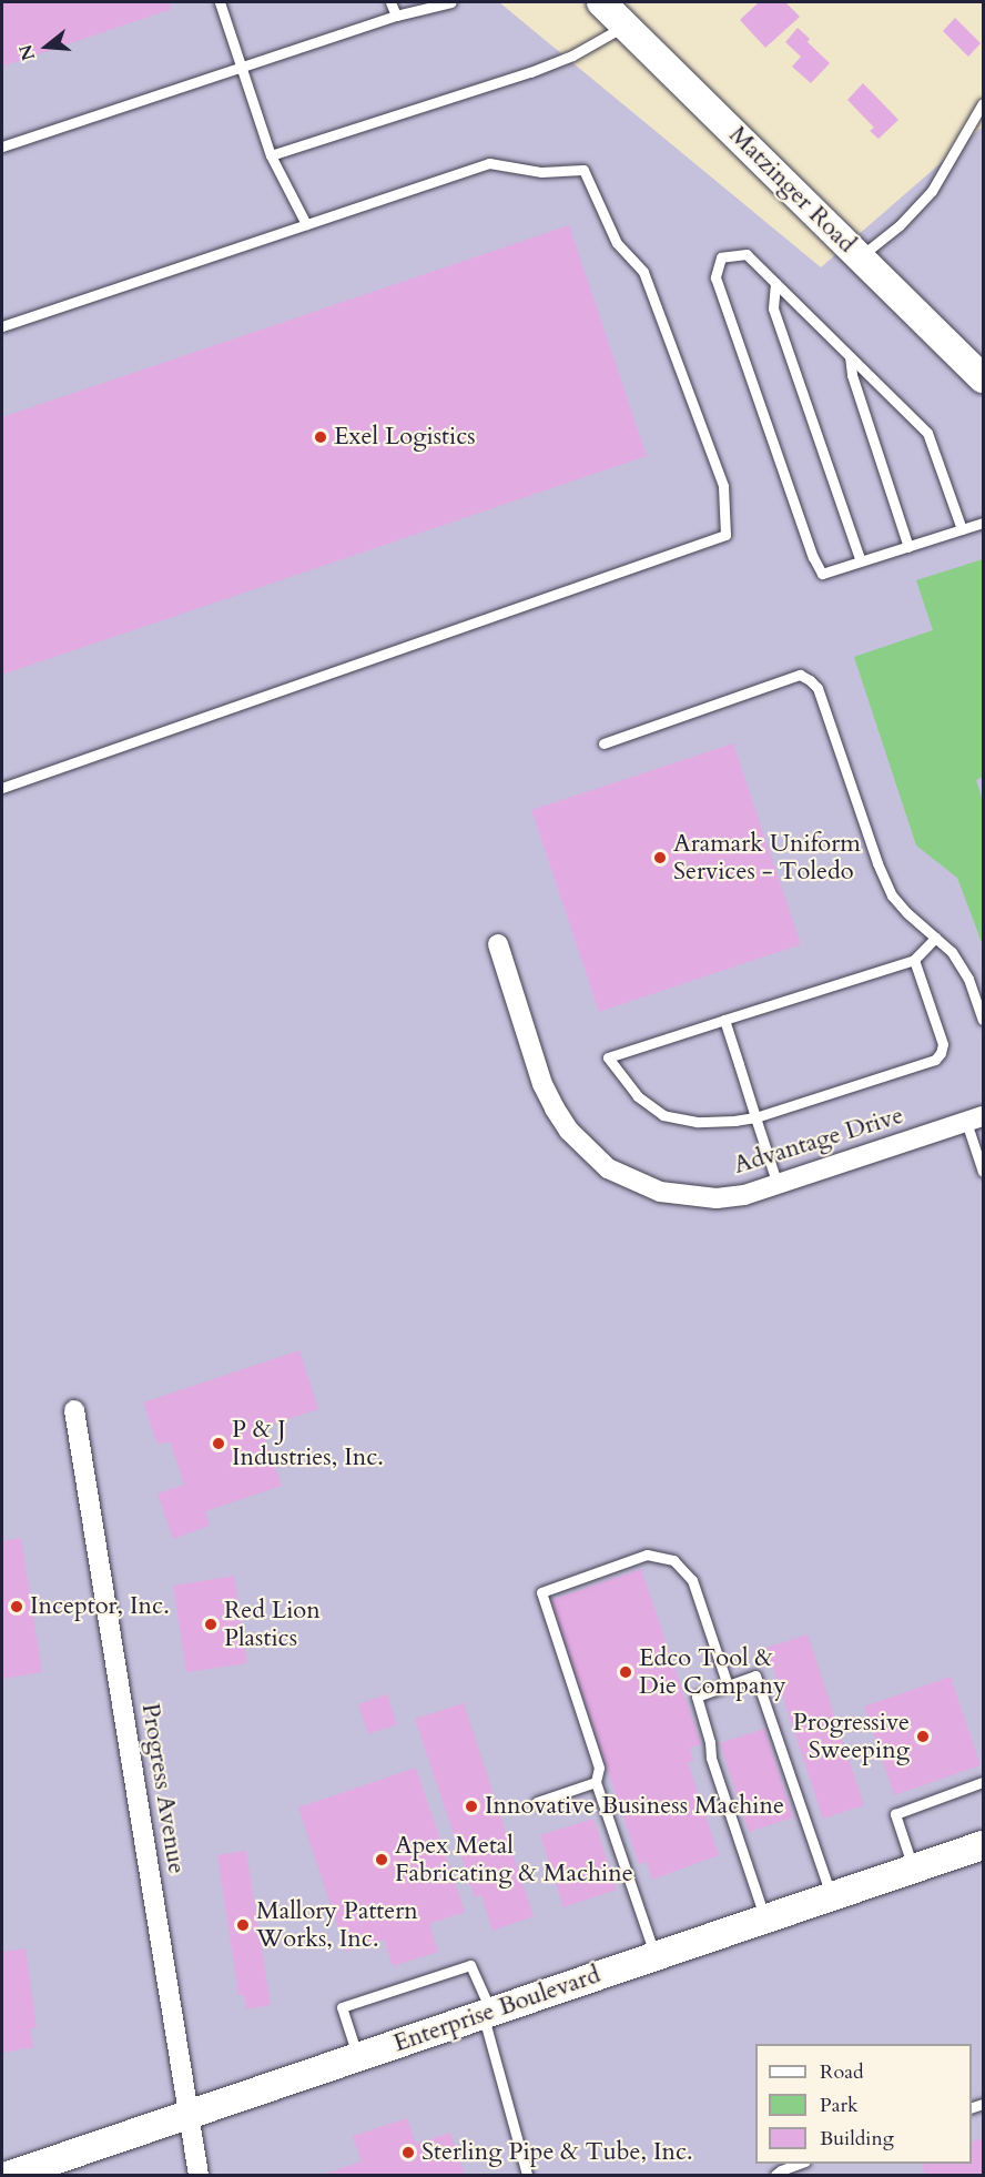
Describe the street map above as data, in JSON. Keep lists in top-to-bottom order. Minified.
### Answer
{"streets":{"street":["Matzinger Road","Advantage Drive","Progress Avenue","Enterprise Boulevard"]},"crossings":[["Progress Avenue","Enterprise Boulevard"]],"places":["Exel Logistics","Aramark Uniform Services - Toledo","P & J Industries, Inc.","Inceptor, Inc.","Red Lion Plastics","Edco Tool & Die Company","Progressive Sweeping","Innovative Business Machine","Apex Metal Fabricating & Machine","Mallory Pattern Works, Inc.","Sterling Pipe & Tube, Inc."],"legend":["Road","Park","Building"],"north":"left"}
